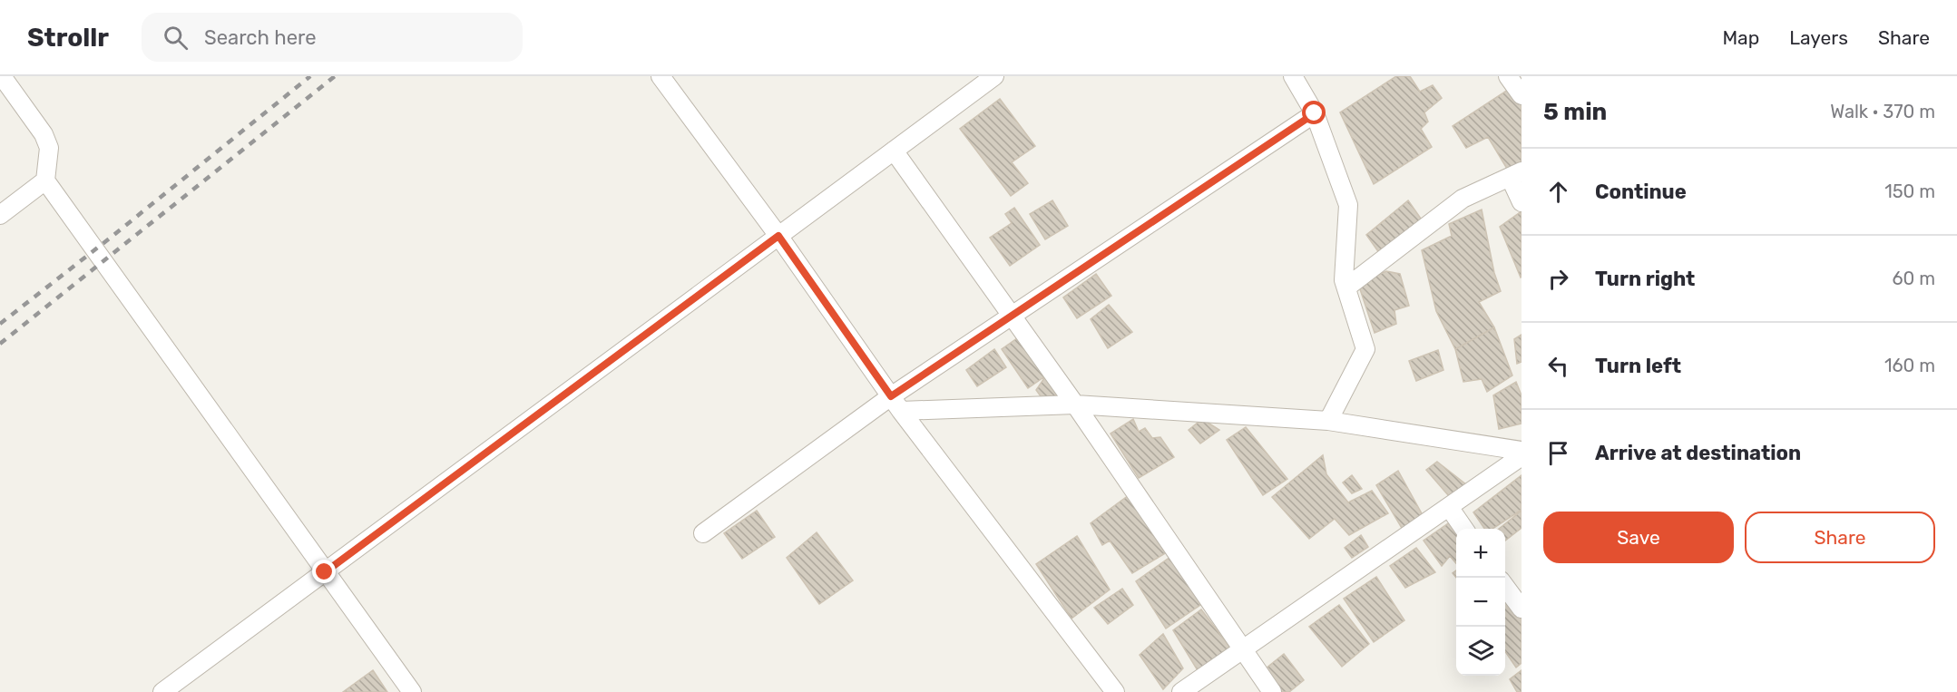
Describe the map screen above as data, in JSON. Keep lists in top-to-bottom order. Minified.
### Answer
{"page":{"header":"Strollr","search":"Search here","nav":["Map","Layers","Share"],"heading":["5 min","Walk · 370 m"],"list":[["Continue","150 m"],["Turn right","60 m"],["Turn left","160 m"],"Arrive at destination"],"buttons":["Save","Share"],"map_buttons":["+","−"]}}
